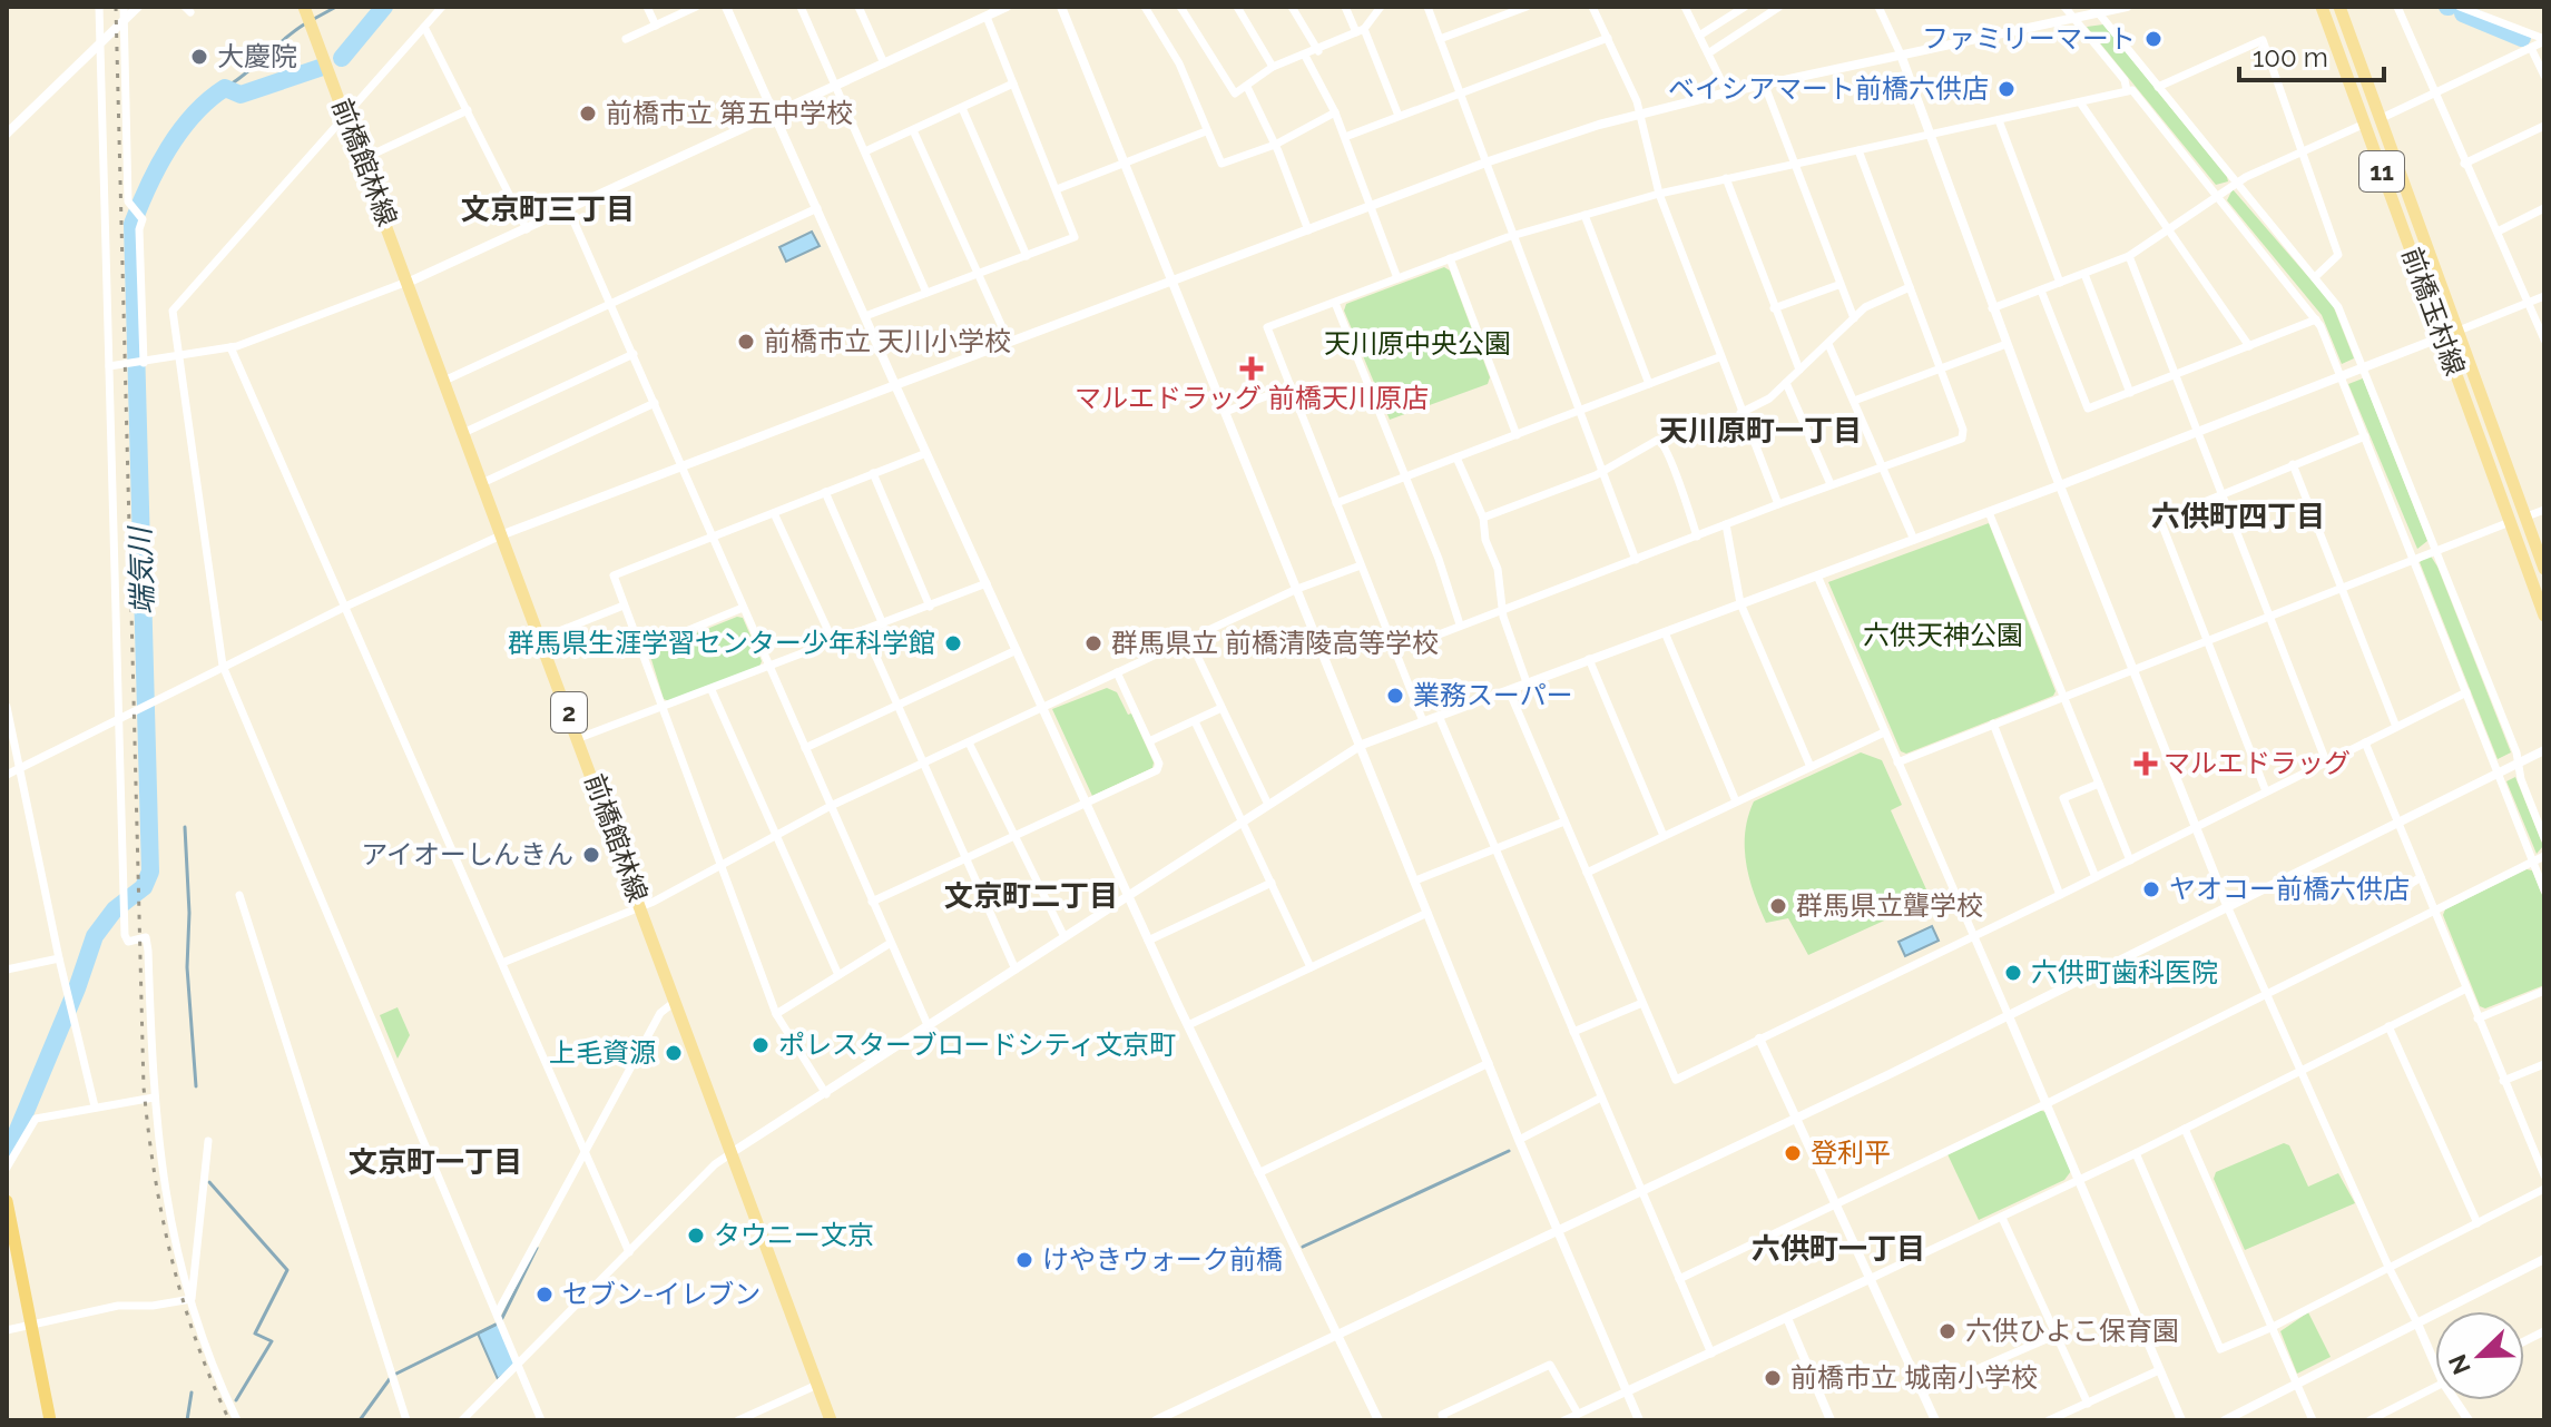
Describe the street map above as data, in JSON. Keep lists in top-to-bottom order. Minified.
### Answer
{"streets":{"main road":["前橋館林線","11","前橋玉村線","2"]},"districts":["文京町三丁目","天川原町一丁目","六供町四丁目","文京町二丁目","文京町一丁目","六供町一丁目"],"water":["端気川"],"parks":["天川原中央公園","六供天神公園"],"places":{"other":["ファミリーマート","大慶院","ベイシアマート前橋六供店","前橋市立 第五中学校","前橋市立 天川小学校","群馬県生涯学習センター少年科学館","群馬県立 前橋清陵高等学校","業務スーパー","アイオーしんきん","ヤオコー前橋六供店","群馬県立聾学校","六供町歯科医院","ポレスターブロードシティ文京町","上毛資源","登利平","タウニー文京","けやきウォーク前橋","セブン-イレブン","六供ひよこ保育園","前橋市立 城南小学校"],"health":["マルエドラッグ 前橋天川原店","マルエドラッグ"]},"scale_bar":"100 m","north":"bottom left"}
